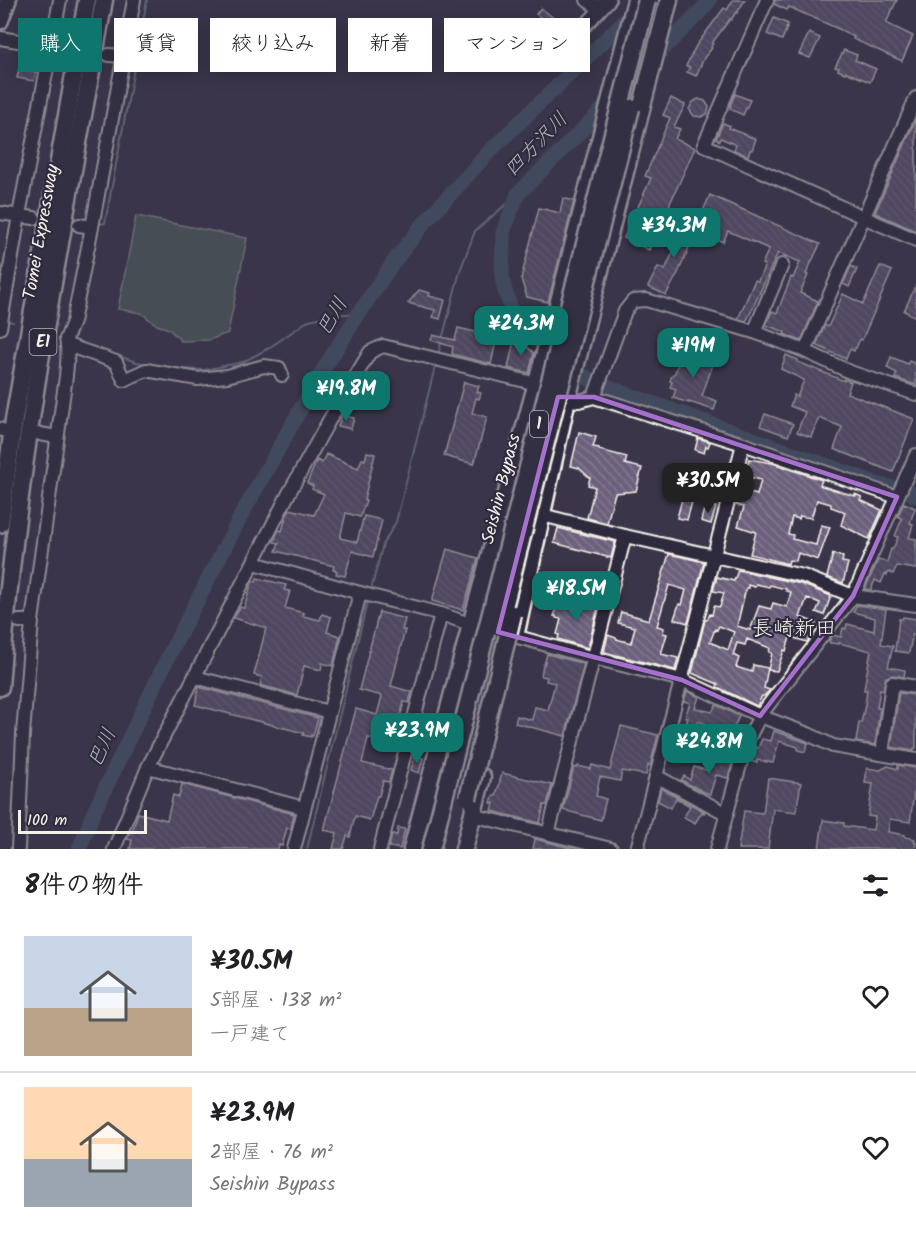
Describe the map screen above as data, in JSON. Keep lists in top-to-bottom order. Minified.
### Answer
{"streets":{"highway":["Tomei Expressway","E1","1","Seishin Bypass"]},"crossings":[["1","Seishin Bypass"]],"districts":["長崎新田"],"water":["四方沢川","巴川"],"scale_bar":"100 m","page":{"chip":["購入","賃貸","絞り込み","新着","マンション"],"price":["¥34.3M","¥24.3M","¥19M","¥19.8M","¥30.5M","¥18.5M","¥23.9M","¥24.8M"],"scale":"100 m","heading":"8件の物件","list":[{"name":"¥30.5M","note":"5部屋 · 138 m² · 一戸建て"},{"name":"¥23.9M","note":"2部屋 · 76 m² · Seishin Bypass"}]}}
